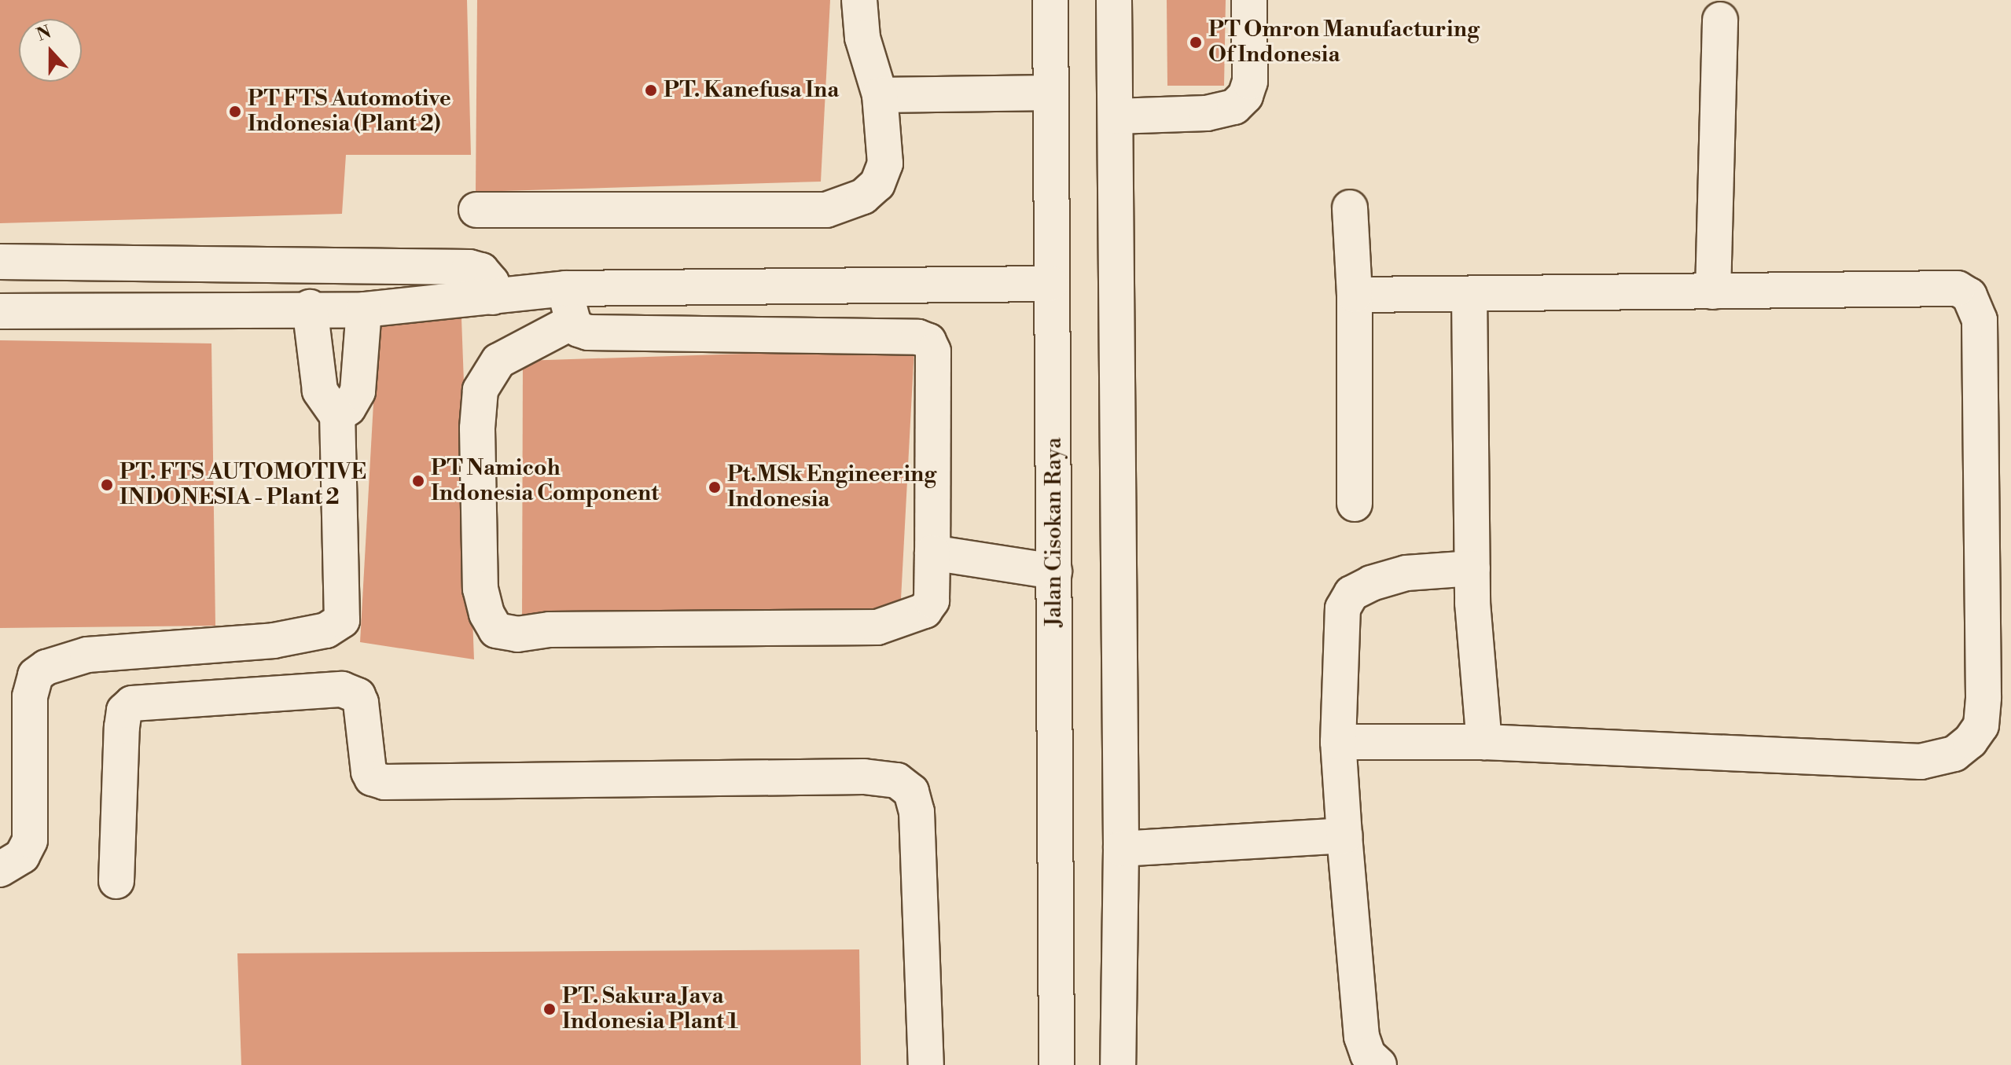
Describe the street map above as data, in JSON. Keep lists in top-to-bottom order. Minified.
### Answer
{"streets":{"street":["Jalan Cisokan Raya"]},"places":["PT Omron Manufacturing Of Indonesia","PT. Kanefusa Ina","PT FTS Automotive Indonesia (Plant 2)","PT Namicoh Indonesia Component","PT. FTS AUTOMOTIVE INDONESIA - Plant 2","Pt.MSk Engineering Indonesia","PT. Sakura Java Indonesia Plant 1"],"north":"top"}
